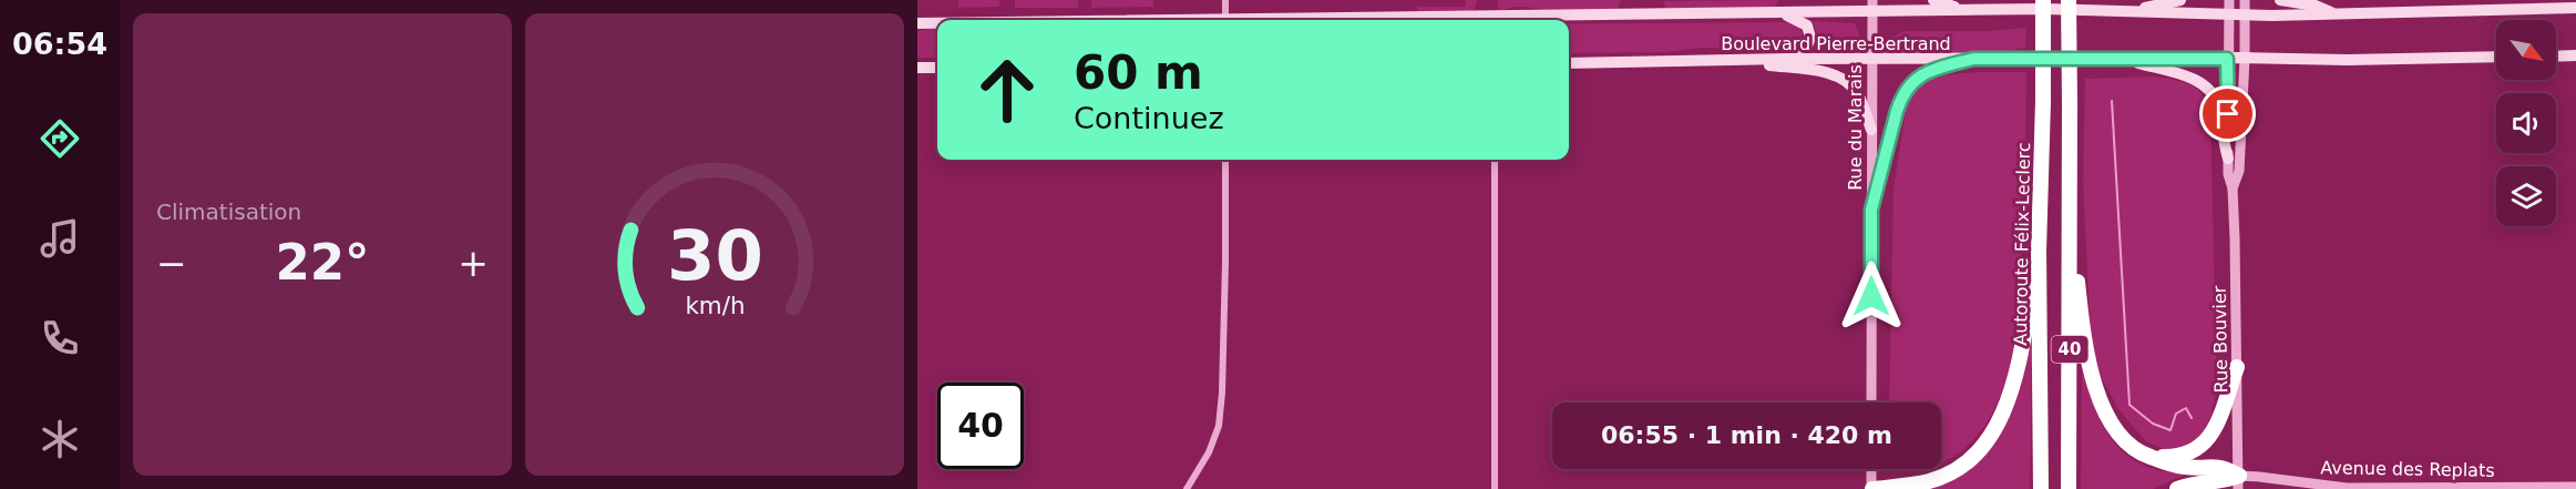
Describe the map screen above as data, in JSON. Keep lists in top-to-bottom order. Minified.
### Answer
{"streets":{"highway":["Autoroute Félix-Leclerc","40"],"main road":["Boulevard Pierre-Bertrand"],"street":["Rue du Marais","Rue Bouvier","Avenue des Replats"]},"crossings":[["Boulevard Pierre-Bertrand","Rue du Marais"],["Boulevard Pierre-Bertrand","Rue Bouvier"],["Rue Bouvier","Avenue des Replats"]],"north":"bottom right","page":{"tabs":"06:54","tile":"Climatisation","turn":["60 m","Continuez"],"heat":["−","22°","+"],"limit":"40","trip":"06:55 · 1 min · 420 m","gauge":["30","km/h"]}}
